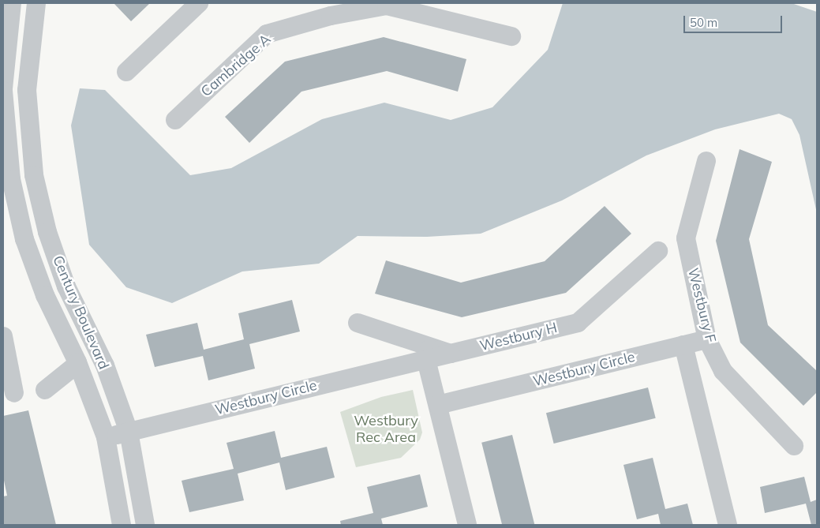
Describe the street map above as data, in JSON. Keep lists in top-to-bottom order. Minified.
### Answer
{"streets":{"street":["Cambridge A","Westbury F","Century Boulevard","Westbury H","Westbury Circle"]},"crossings":[["Westbury F","Westbury Circle"],["Century Boulevard","Westbury Circle"],["Westbury H","Westbury Circle"]],"parks":["Westbury Rec Area"],"scale_bar":"50 m"}
